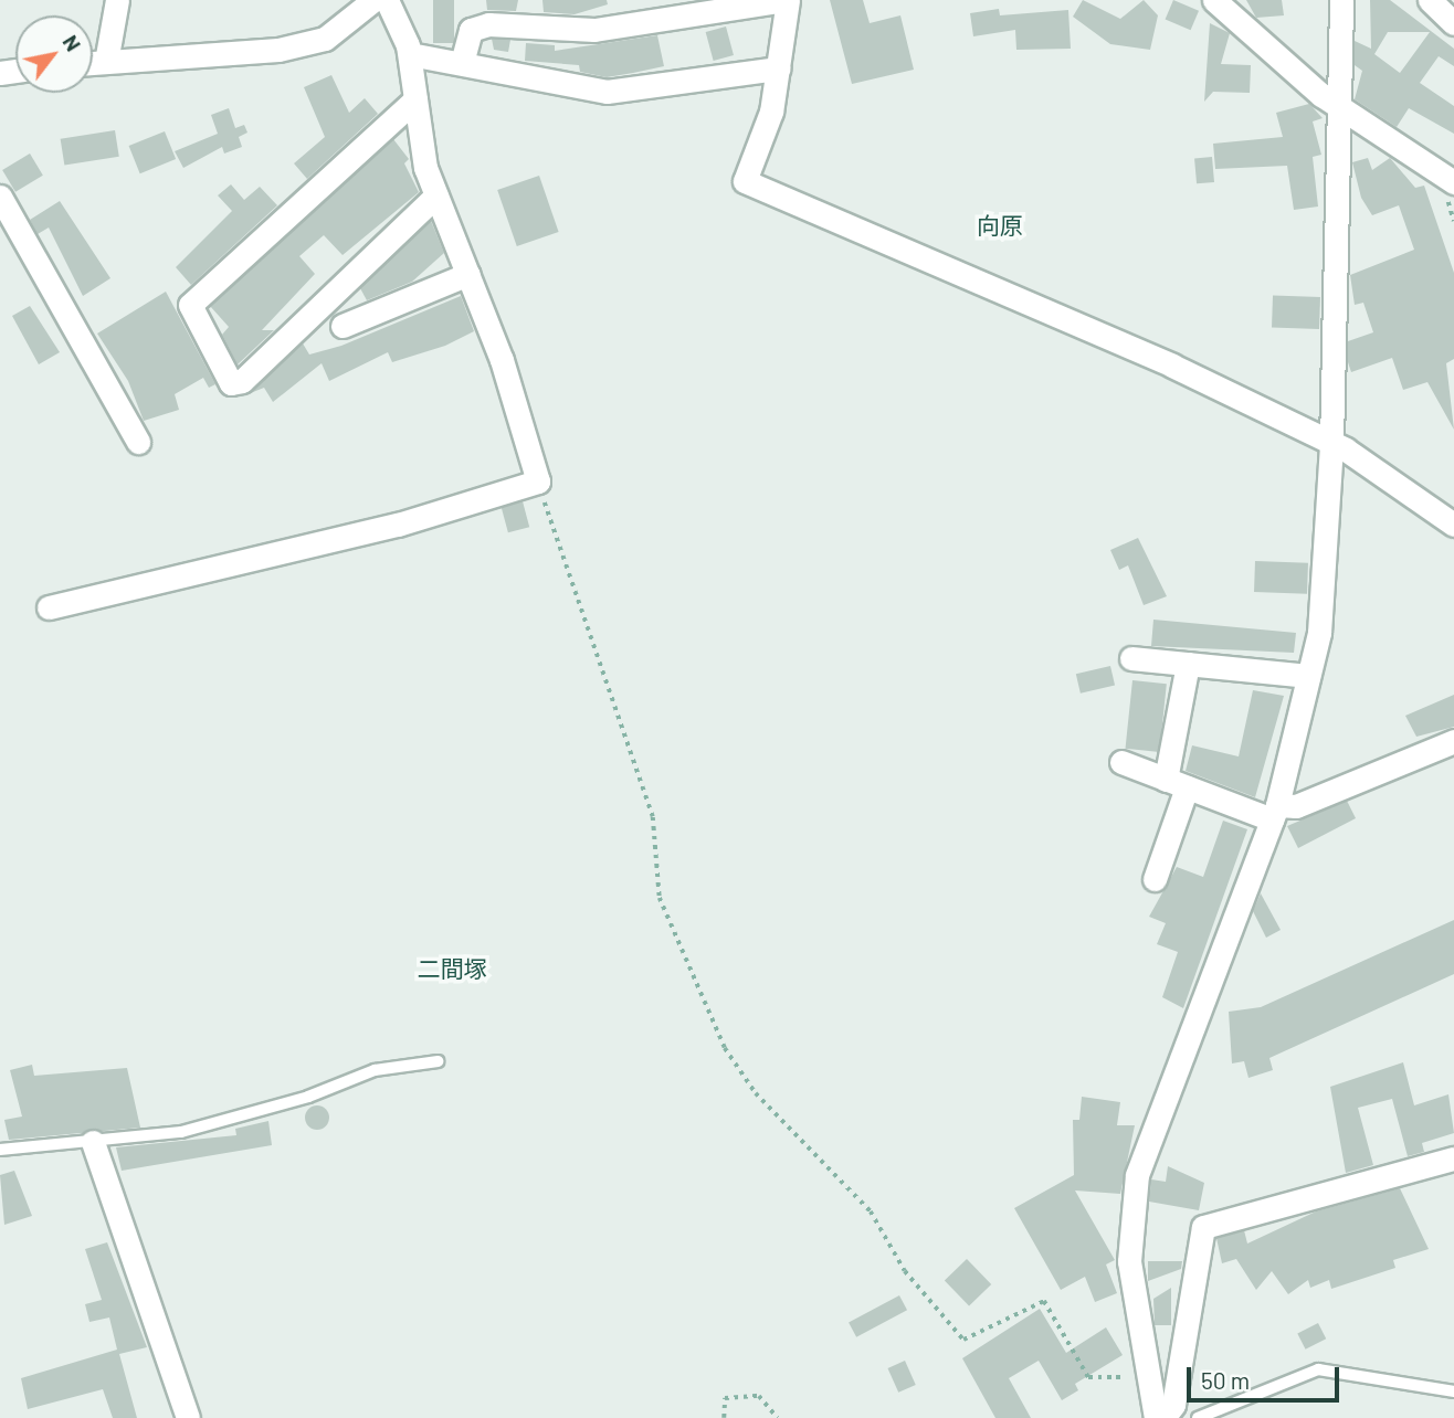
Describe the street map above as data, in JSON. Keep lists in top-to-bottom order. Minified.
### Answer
{"districts":["向原","二間塚"],"scale_bar":"50 m","north":"top right"}
